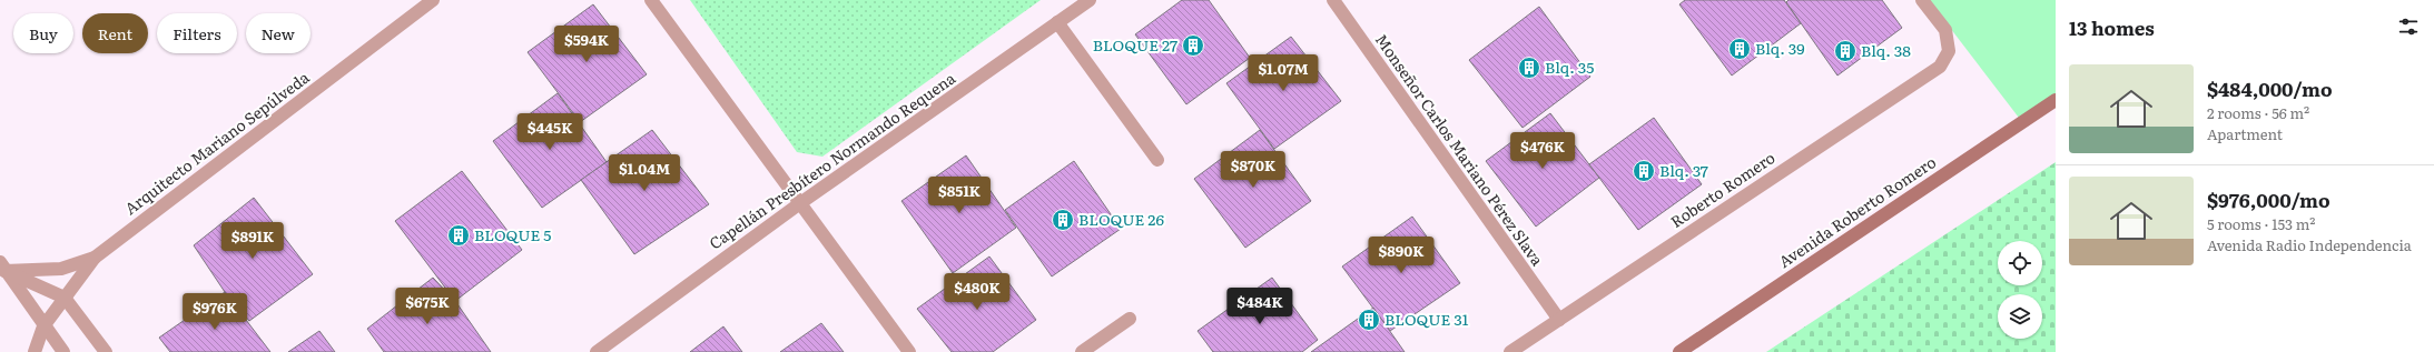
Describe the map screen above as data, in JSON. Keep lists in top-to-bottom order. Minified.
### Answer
{"streets":{"main road":["Avenida Roberto Romero"],"street":["Arquitecto Mariano Sepúlveda","Monseñor Carlos Mariano Pérez Slava","Capellán Presbítero Normando Requena","Roberto Romero"]},"crossings":[["Monseñor Carlos Mariano Pérez Slava","Roberto Romero"]],"places":{"building":["BLOQUE 27","Blq. 39","Blq. 38","Blq. 35","Blq. 37","BLOQUE 26","BLOQUE 5","BLOQUE 31"]},"page":{"heading":"13 homes","chip":["Buy","Rent","Filters","New"],"price":["$594K","$1.07M","$445K","$476K","$870K","$1.04M","$851K","$891K","$890K","$480K","$675K","$484K","$976K"],"list":[{"name":"$484,000/mo","note":"2 rooms · 56 m² · Apartment"},{"name":"$976,000/mo","note":"5 rooms · 153 m² · Avenida Radio Independencia"}]}}
